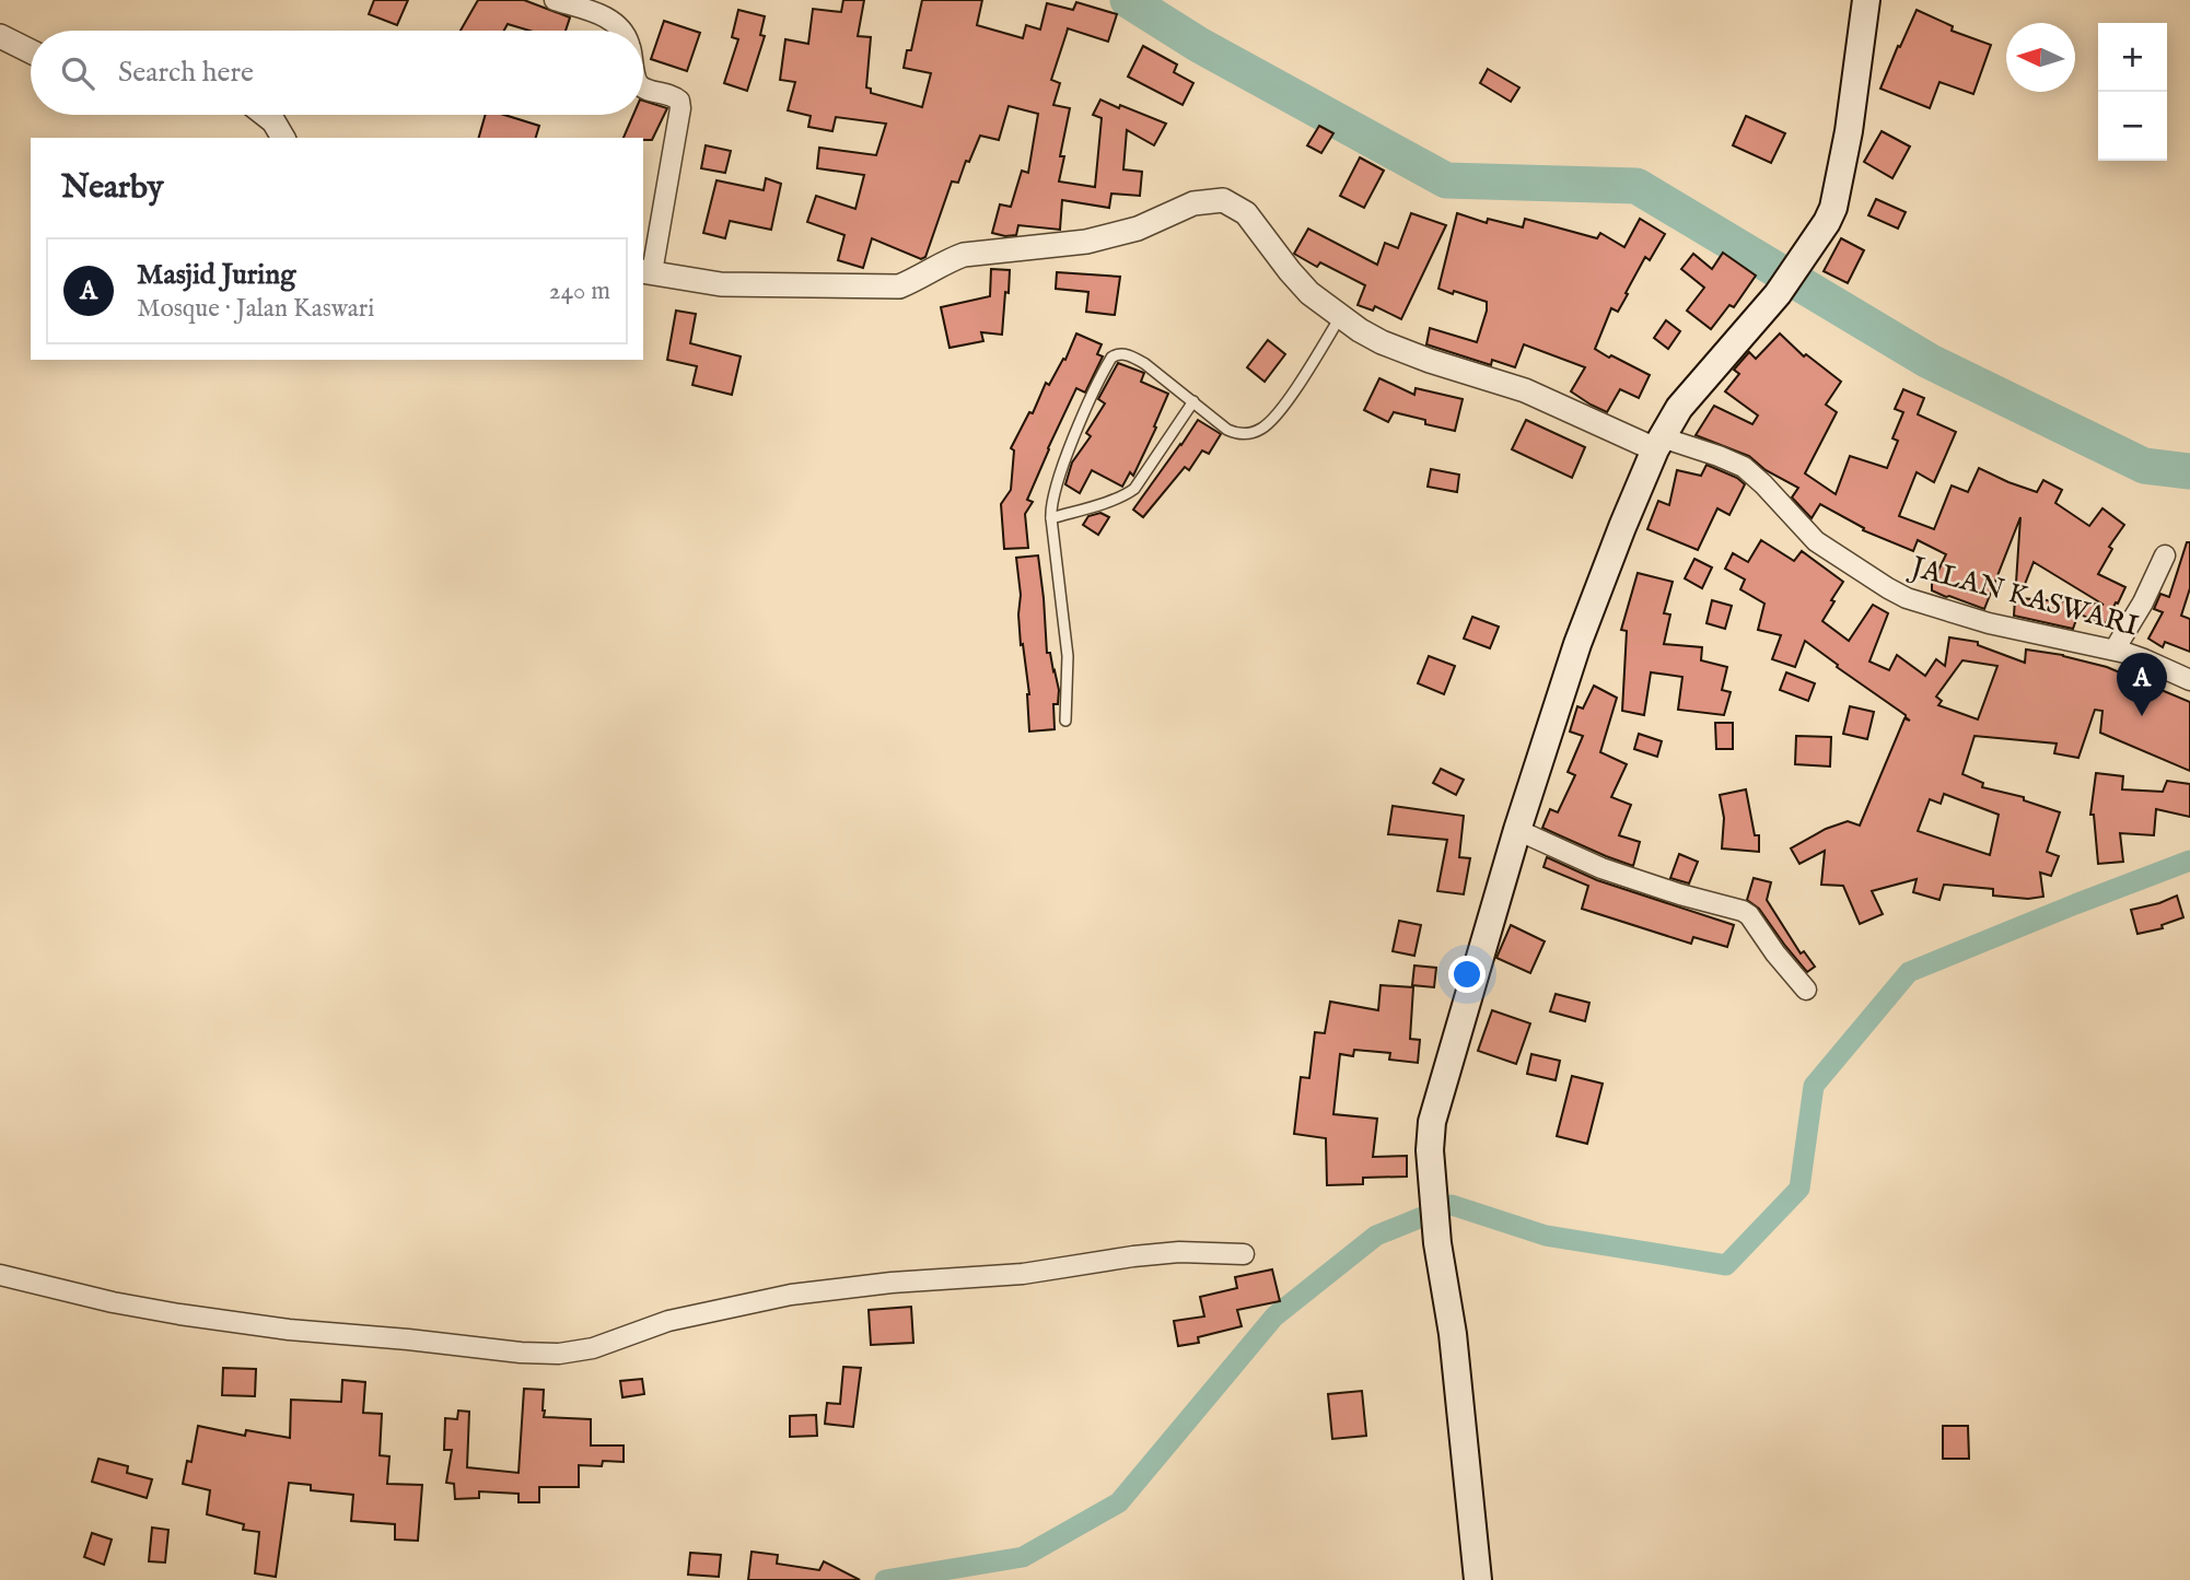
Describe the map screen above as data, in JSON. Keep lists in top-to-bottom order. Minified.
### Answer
{"streets":{"street":["JALAN KASWARI"]},"north":"left","page":{"map_buttons":["+","−"],"search":"Search here","heading":"Nearby","list":[{"mark":"A","name":"Masjid Juring","note":"Mosque · Jalan Kaswari","value":"240 m"}],"pins":"A"}}
